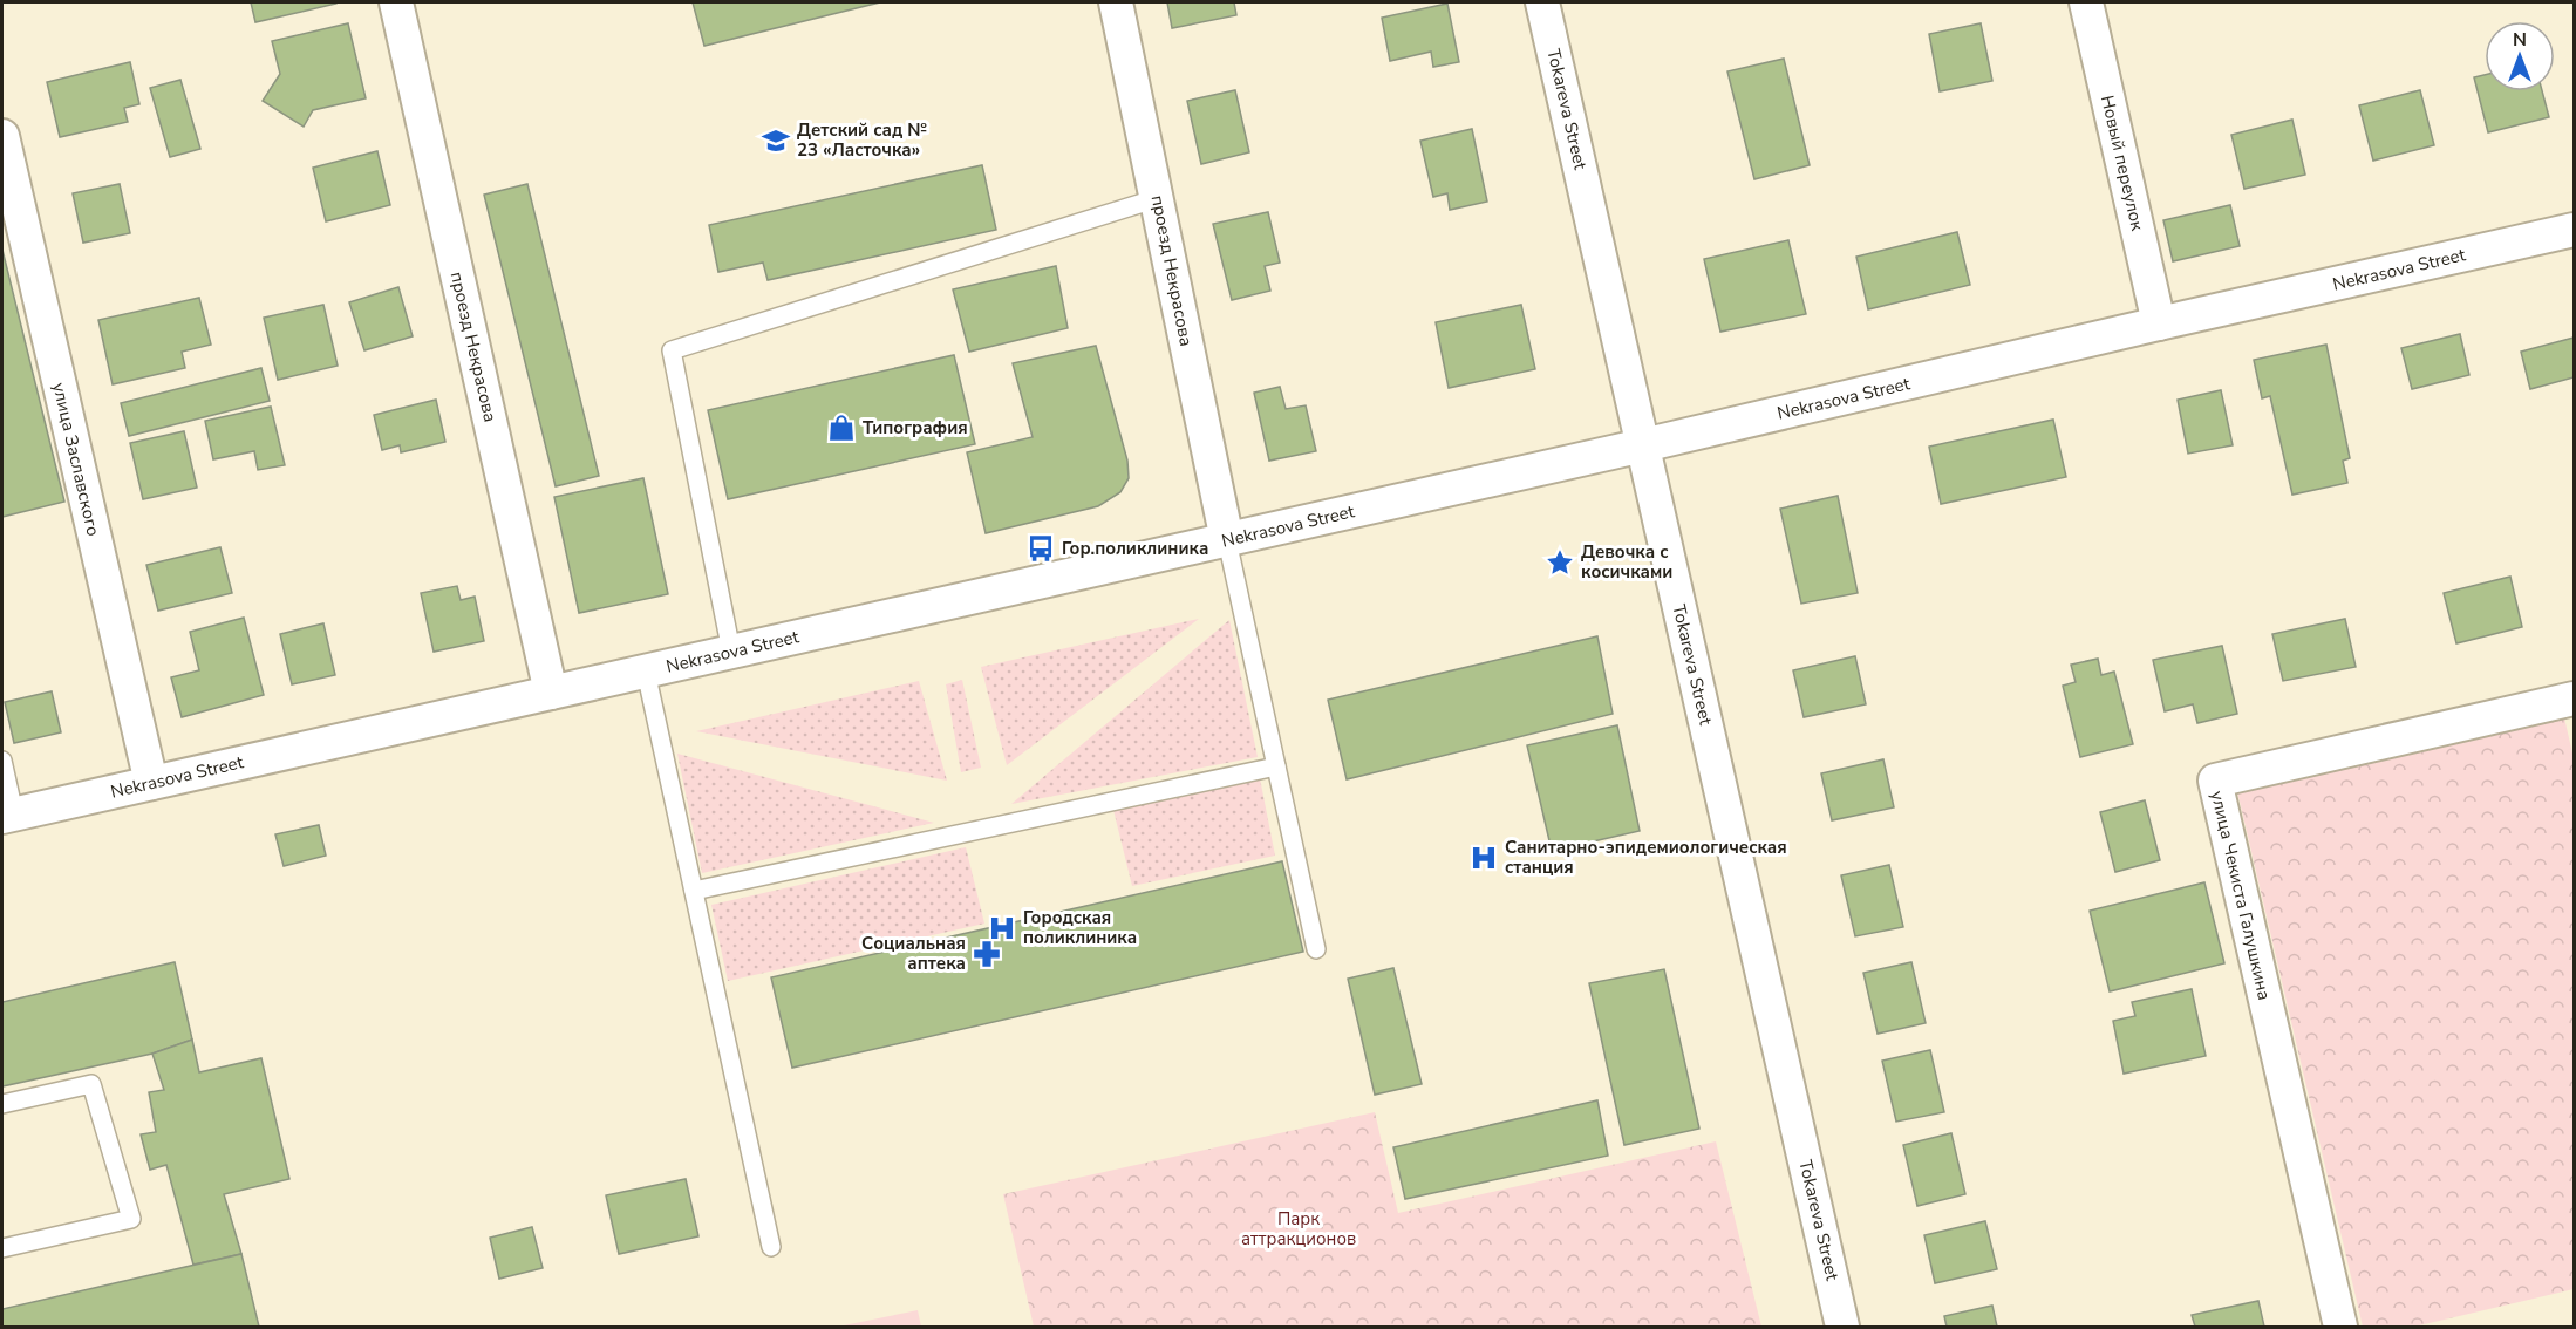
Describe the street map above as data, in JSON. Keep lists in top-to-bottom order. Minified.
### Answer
{"streets":{"street":["Tokareva Street","Новый переулок","Nekrasova Street","проезд Некрасова","улица Заславского","улица Чекиста Галушкина"]},"crossings":[["Tokareva Street","Nekrasova Street"],["Новый переулок","Nekrasova Street"],["Nekrasova Street","проезд Некрасова"],["Nekrasova Street","улица Заславского"]],"parks":["Парк аттракционов"],"places":{"school or university":["Детский сад № 23 «Ласточка»"],"shop":["Типография"],"bus stop":["Гор.поликлиника"],"place":["Девочка с косичками"],"hospital":["Санитарно-эпидемиологическая станция","Городская поликлиника"],"pharmacy":["Социальная аптека"]},"north":"top"}
